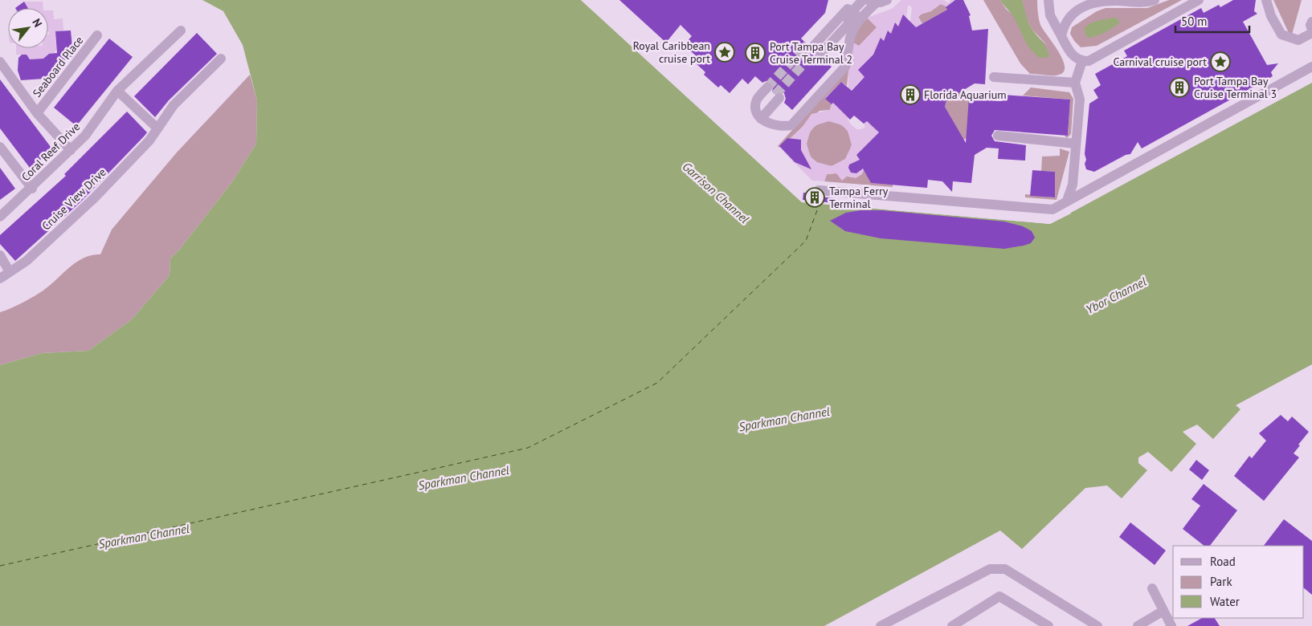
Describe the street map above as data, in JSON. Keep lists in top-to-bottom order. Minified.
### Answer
{"streets":{"street":["Seaboard Place","Coral Reef Drive","Cruise View Drive"]},"water":["Garrison Channel","Ybor Channel","Sparkman Channel"],"places":{"place":["Royal Caribbean cruise port","Carnival cruise port"],"building":["Port Tampa Bay Cruise Terminal 2","Port Tampa Bay Cruise Terminal 3","Florida Aquarium","Tampa Ferry Terminal"]},"legend":["Road","Park","Water"],"scale_bar":"50 m","north":"top right"}
